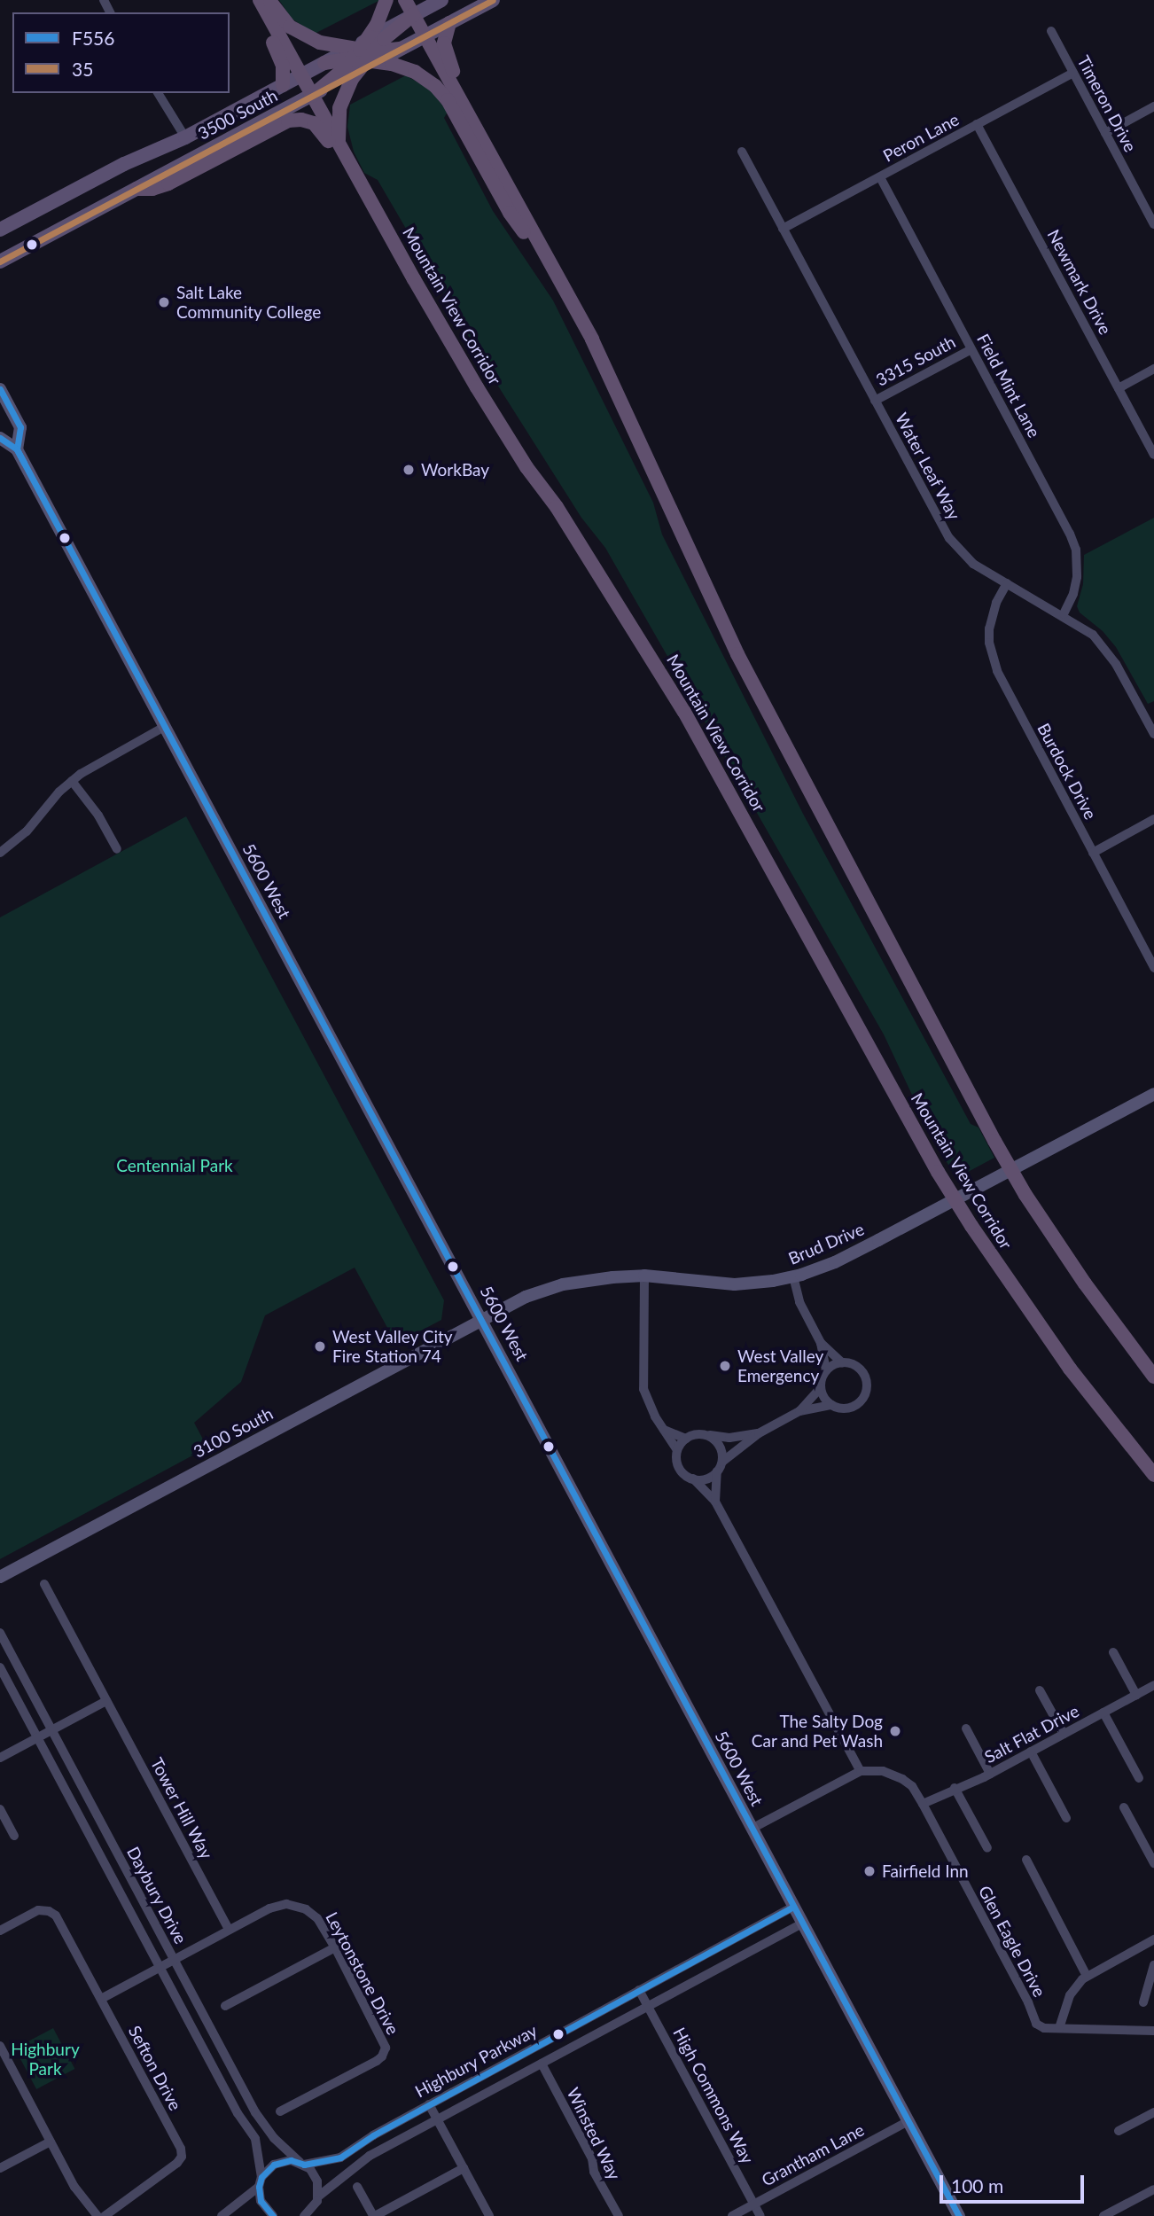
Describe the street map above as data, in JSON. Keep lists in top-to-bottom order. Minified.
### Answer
{"streets":{"highway":["Mountain View Corridor"],"main road":["3500 South","5600 West","Brud Drive","3100 South"],"street":["Timeron Drive","Peron Lane","Newmark Drive","3315 South","Field Mint Lane","Water Leaf Way","Burdock Drive","Salt Flat Drive","Tower Hill Way","Daybury Drive","Glen Eagle Drive","Leytonstone Drive","Highbury Parkway","Sefton Drive","High Commons Way","Winsted Way","Grantham Lane"]},"crossings":[["Timeron Drive","Peron Lane"],["3500 South","Mountain View Corridor"],["Peron Lane","Newmark Drive"],["Peron Lane","Field Mint Lane"],["Peron Lane","Water Leaf Way"],["3315 South","Field Mint Lane"],["3315 South","Water Leaf Way"],["Field Mint Lane","Water Leaf Way"],["Water Leaf Way","Burdock Drive"],["5600 West","Brud Drive"],["5600 West","3100 South"],["5600 West","Highbury Parkway"],["5600 West","Grantham Lane"],["Brud Drive","3100 South"],["Salt Flat Drive","Glen Eagle Drive"],["Tower Hill Way","Leytonstone Drive"],["Daybury Drive","Leytonstone Drive"],["Daybury Drive","Highbury Parkway"],["Leytonstone Drive","Sefton Drive"],["Highbury Parkway","High Commons Way"],["Highbury Parkway","Winsted Way"],["High Commons Way","Grantham Lane"]],"parks":["Centennial Park","Highbury Park"],"places":["Salt Lake Community College","WorkBay","West Valley City Fire Station 74","West Valley Emergency","The Salty Dog Car and Pet Wash","Fairfield Inn"],"lines":["transit line 35","transit line F556"],"legend":["F556","35"],"scale_bar":"100 m"}
